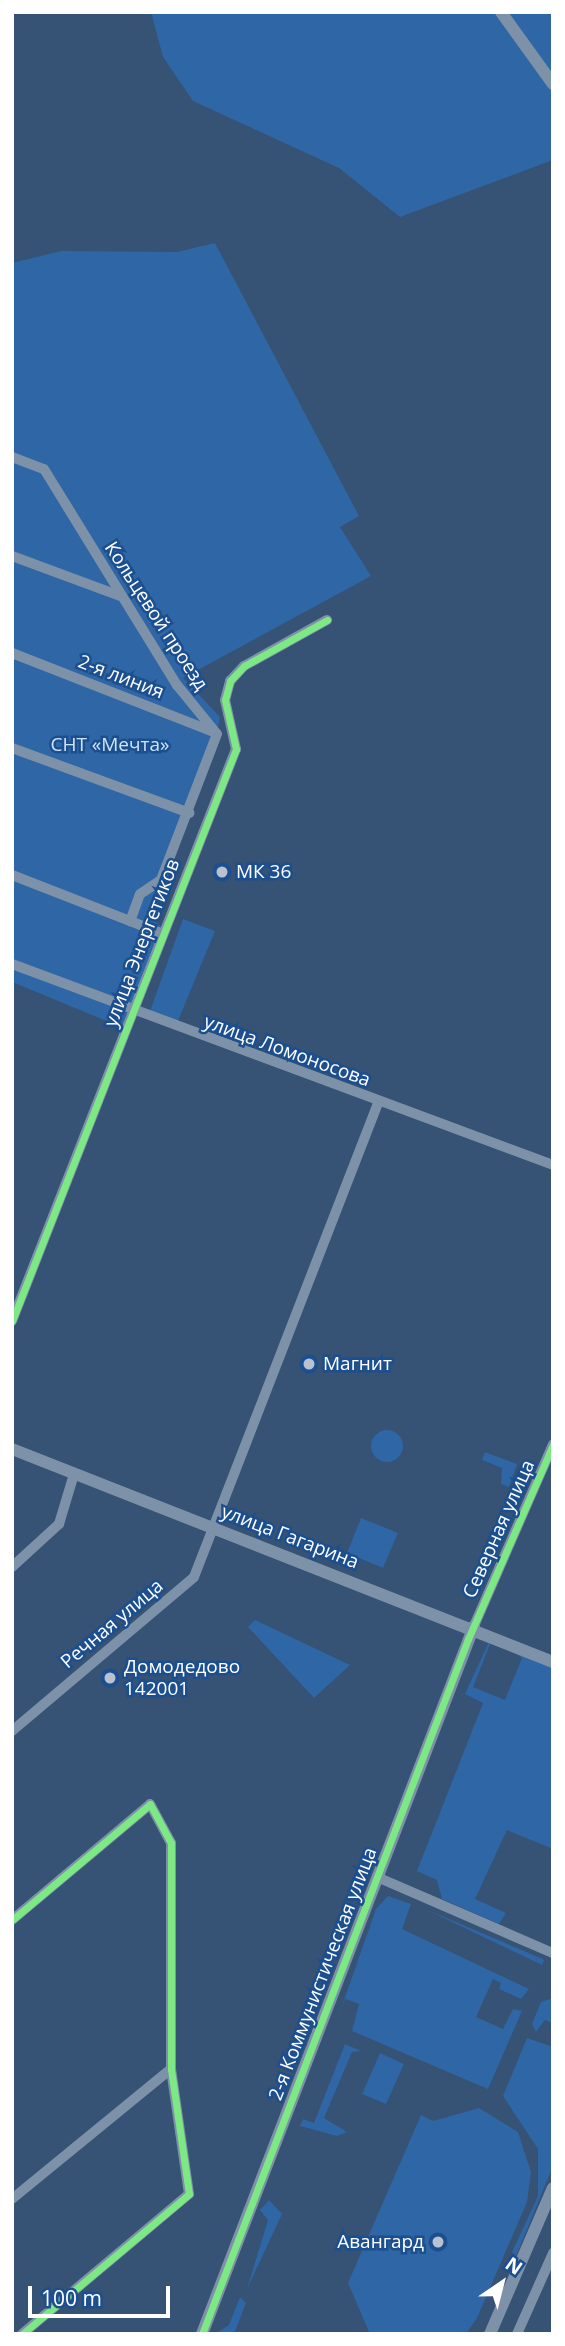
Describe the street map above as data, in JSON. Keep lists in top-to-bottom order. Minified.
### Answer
{"streets":{"street":["Кольцевой проезд","2-я линия","улица Энергетиков","улица Ломоносова","Северная улица","улица Гагарина","Речная улица","2-я Коммунистическая улица"]},"crossings":[["Кольцевой проезд","2-я линия"],["улица Энергетиков","улица Ломоносова"],["улица Ломоносова","Речная улица"],["Северная улица","улица Гагарина"],["Северная улица","2-я Коммунистическая улица"],["улица Гагарина","Речная улица"],["улица Гагарина","2-я Коммунистическая улица"]],"parks":["СНТ «Мечта»"],"places":["МК 36","Магнит","Домодедово 142001","Авангард"],"scale_bar":"100 m","north":"top right"}
